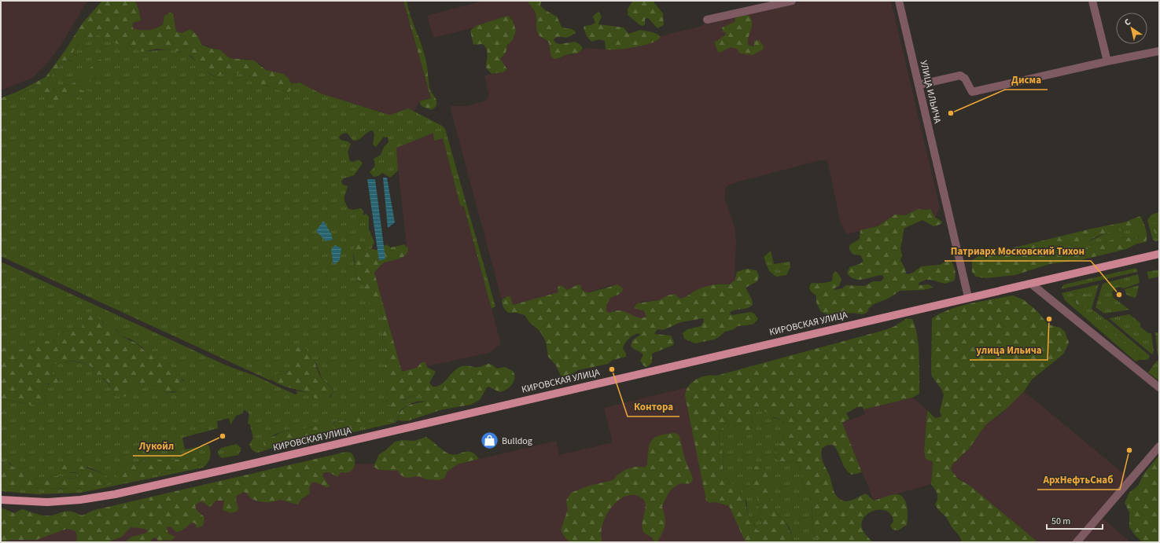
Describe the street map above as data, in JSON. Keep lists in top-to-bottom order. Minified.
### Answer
{"streets":{"main road":["КИРОВСКАЯ УЛИЦА"],"street":["УЛИЦА ИЛЬИЧА"]},"crossings":[["УЛИЦА ИЛЬИЧА","КИРОВСКАЯ УЛИЦА"]],"places":{"other":["Дисма","Патриарх Московский Тихон","улица Ильича","Контора","Лукойл","АрхНефтьСнаб"],"shop":["Bulldog"]},"scale_bar":"50 m","north":"top left"}
